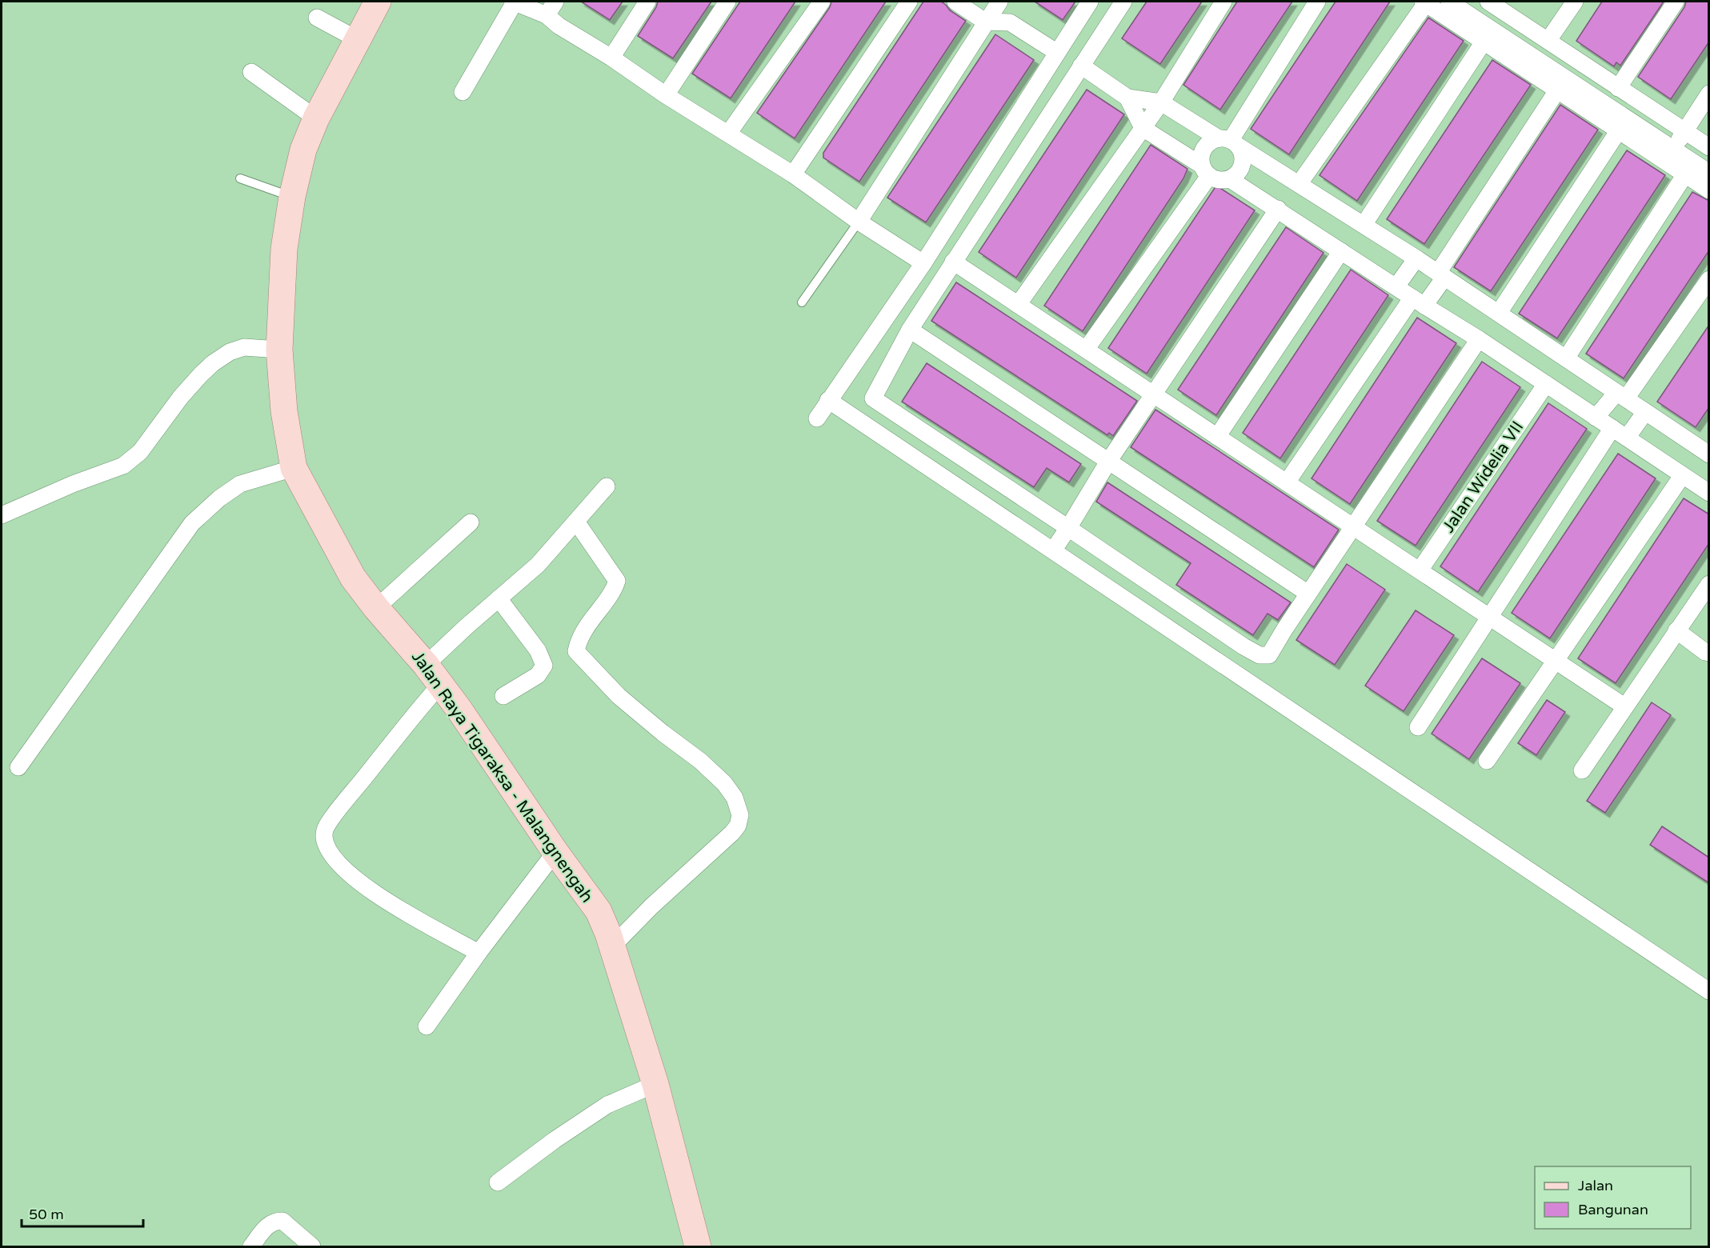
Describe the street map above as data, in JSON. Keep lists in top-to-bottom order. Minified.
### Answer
{"streets":{"main road":["Jalan Raya Tigaraksa - Malangnengah"],"street":["Jalan Widelia VII"]},"legend":["Jalan","Bangunan"],"scale_bar":"50 m"}
